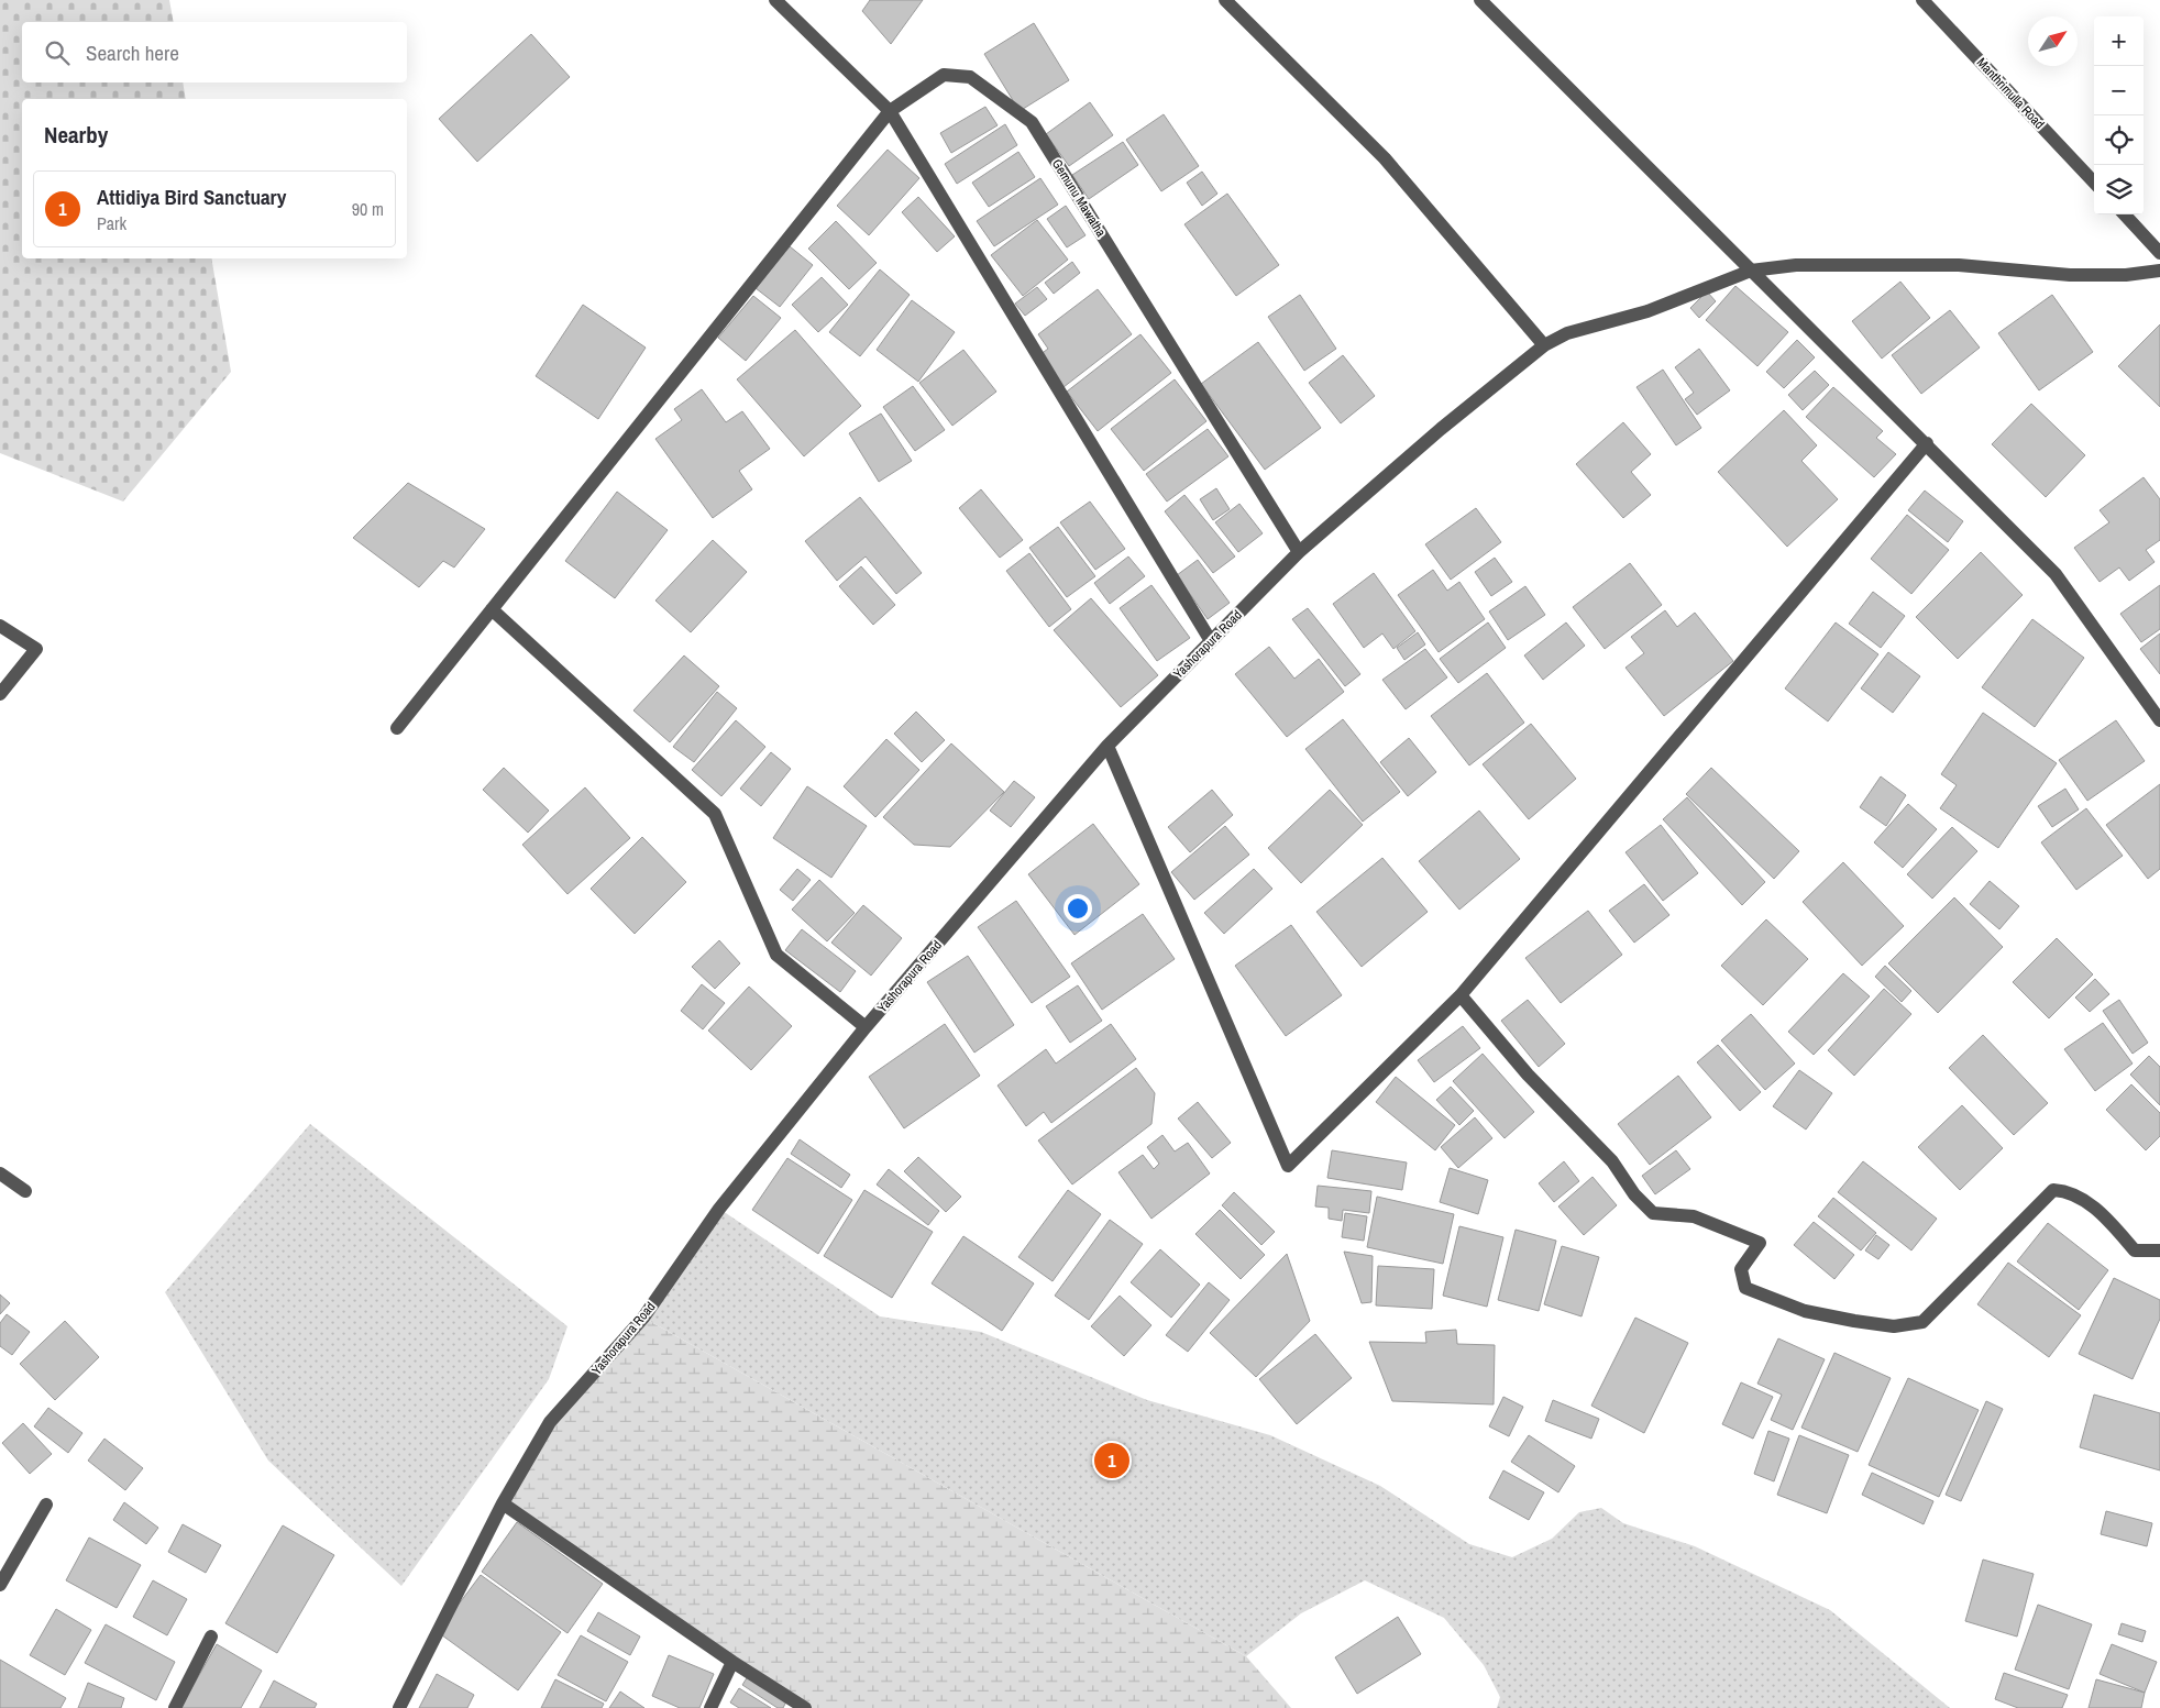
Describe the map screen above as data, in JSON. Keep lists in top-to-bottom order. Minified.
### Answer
{"streets":{"street":["Manthrimulla Road","Gemunu Mawatha","Yashorapura Road"]},"crossings":[["Gemunu Mawatha","Yashorapura Road"]],"north":"top right","page":{"map_buttons":["+","−"],"search":"Search here","heading":"Nearby","list":[{"mark":"1","name":"Attidiya Bird Sanctuary","note":"Park","value":"90 m"}],"pins":"1"}}
